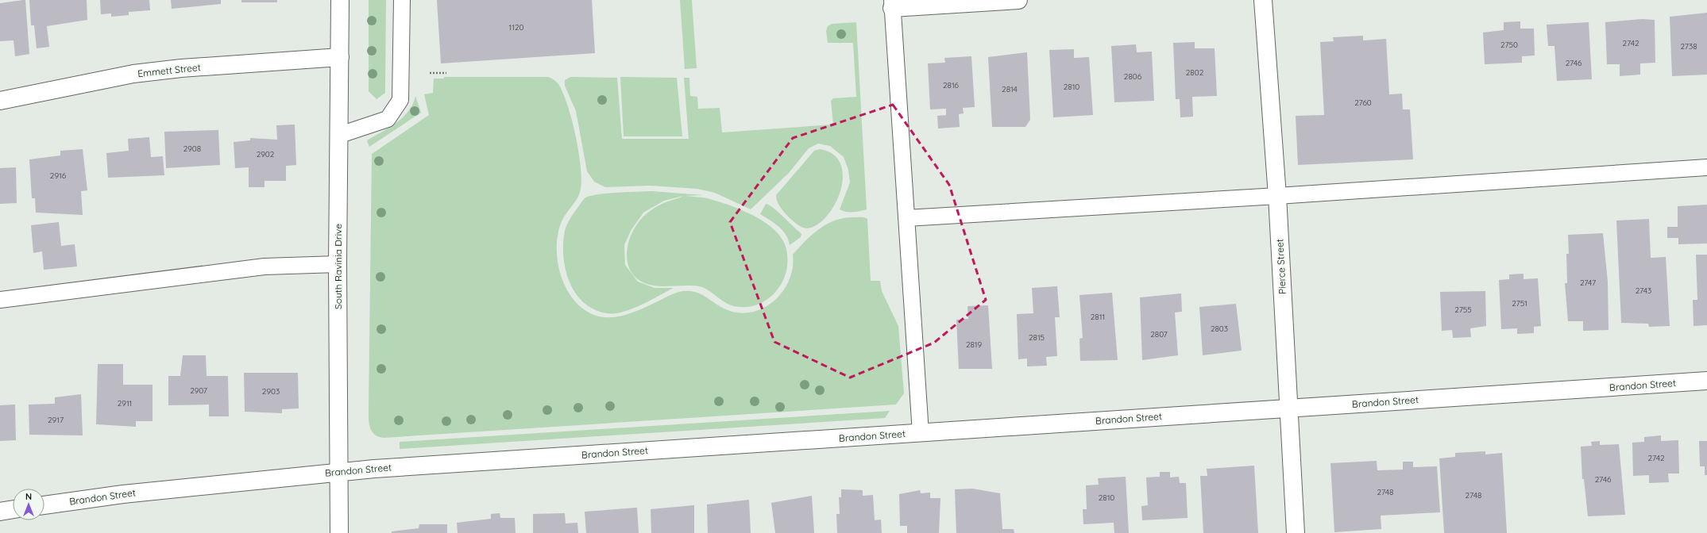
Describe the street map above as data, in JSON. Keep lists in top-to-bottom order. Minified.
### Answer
{"streets":{"street":["Emmett Street","South Ravinia Drive","Pierce Street","Brandon Street"]},"crossings":[["Emmett Street","South Ravinia Drive"],["South Ravinia Drive","Brandon Street"],["Pierce Street","Brandon Street"]],"house_numbers":["1120","2742","2750","2738","2746","2802","2806","2816","2810","2814","2760","2908","2902","2916","2747","2743","2751","2755","2811","2803","2807","2815","2819","2907","2903","2911","2917","2742","2746","2748","2748","2810"],"north":"top"}
